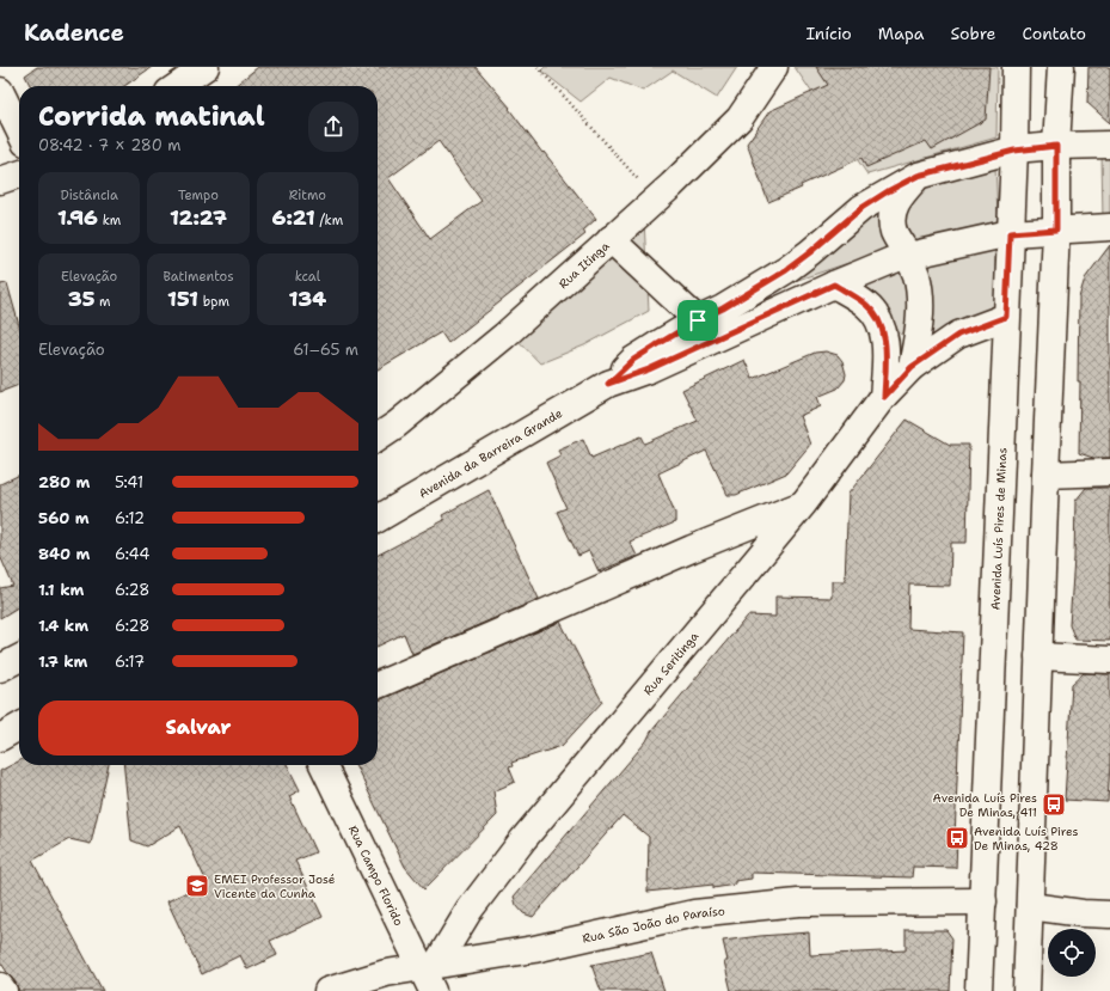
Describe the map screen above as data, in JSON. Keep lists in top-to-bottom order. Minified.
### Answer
{"streets":{"main road":["Rua Itinga","Avenida da Barreira Grande","Avenida Luís Pires de Minas","Rua Seritinga","Rua Campo Florido","Rua São João do Paraíso"]},"crossings":[["Avenida da Barreira Grande","Avenida Luís Pires de Minas"],["Avenida Luís Pires de Minas","Rua Seritinga"],["Avenida Luís Pires de Minas","Rua São João do Paraíso"],["Rua Seritinga","Rua Campo Florido"],["Rua Seritinga","Rua São João do Paraíso"],["Rua Campo Florido","Rua São João do Paraíso"]],"places":{"bus stop":["Avenida Luís Pires De Minas, 411","Avenida Luís Pires De Minas, 428"],"school or university":["EMEI Professor José Vicente da Cunha"]},"page":{"header":"Kadence","nav":["Início","Mapa","Sobre","Contato"],"heading":["Corrida matinal","08:42 · 7 × 280 m"],"stats":[["Distância","1.96 km"],["Tempo","12:27"],["Ritmo","6:21 /km"],["Elevação","35 m"],["Batimentos","151 bpm"],["kcal","134"]],"chart":["Elevação","61–65 m"],"list":[{"name":"280 m","note":"5:41"},{"name":"560 m","note":"6:12"},{"name":"840 m","note":"6:44"},{"name":"1.1 km","note":"6:28"},{"name":"1.4 km","note":"6:28"},{"name":"1.7 km","note":"6:17"}],"buttons":"Salvar"}}
